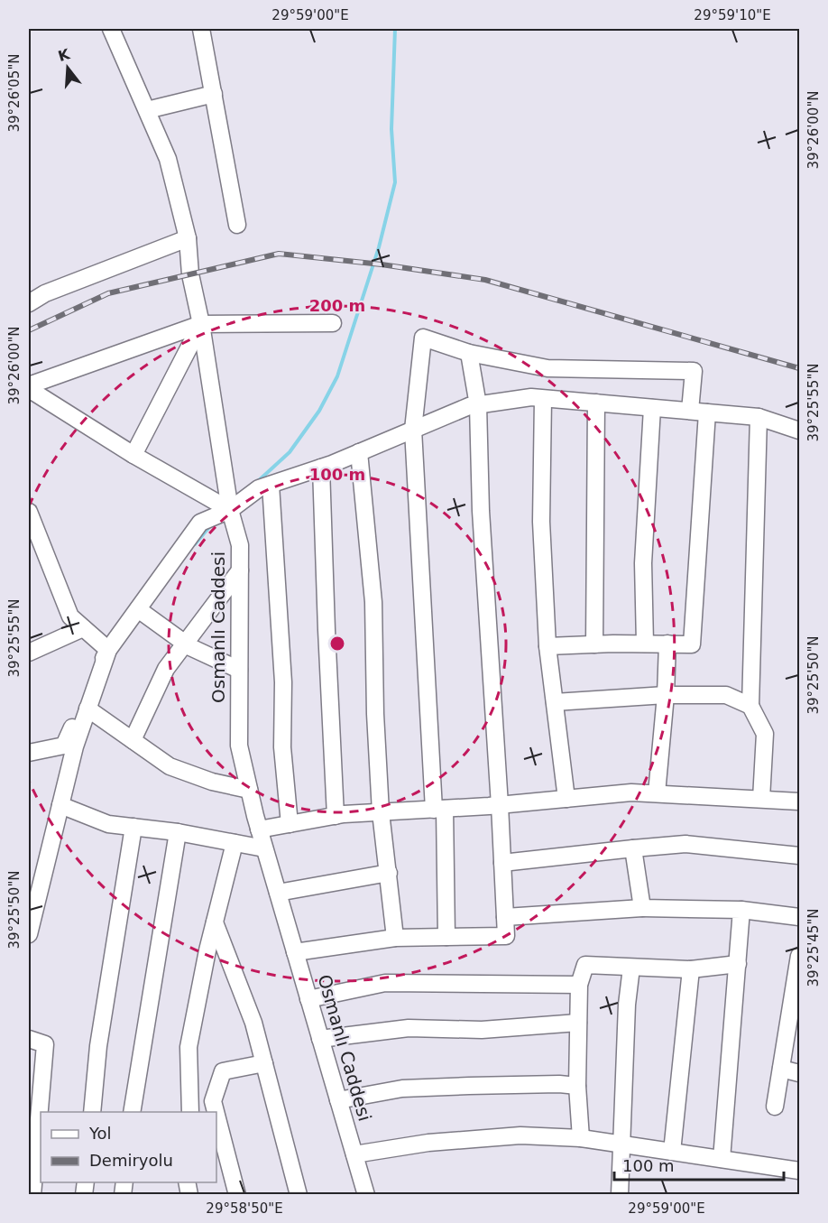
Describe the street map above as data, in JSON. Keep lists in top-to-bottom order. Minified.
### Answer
{"streets":{"street":["Osmanlı Caddesi"]},"legend":["Yol","Demiryolu"],"scale_bar":"100 m","north":"top","coordinates":["29°59'00\"E","29°59'10\"E","39°26'05\"N","39°26'00\"N","39°25'55\"N","39°25'50\"N","39°25'45\"N","29°58'50\"E"],"rings":["200 m","100 m"]}
